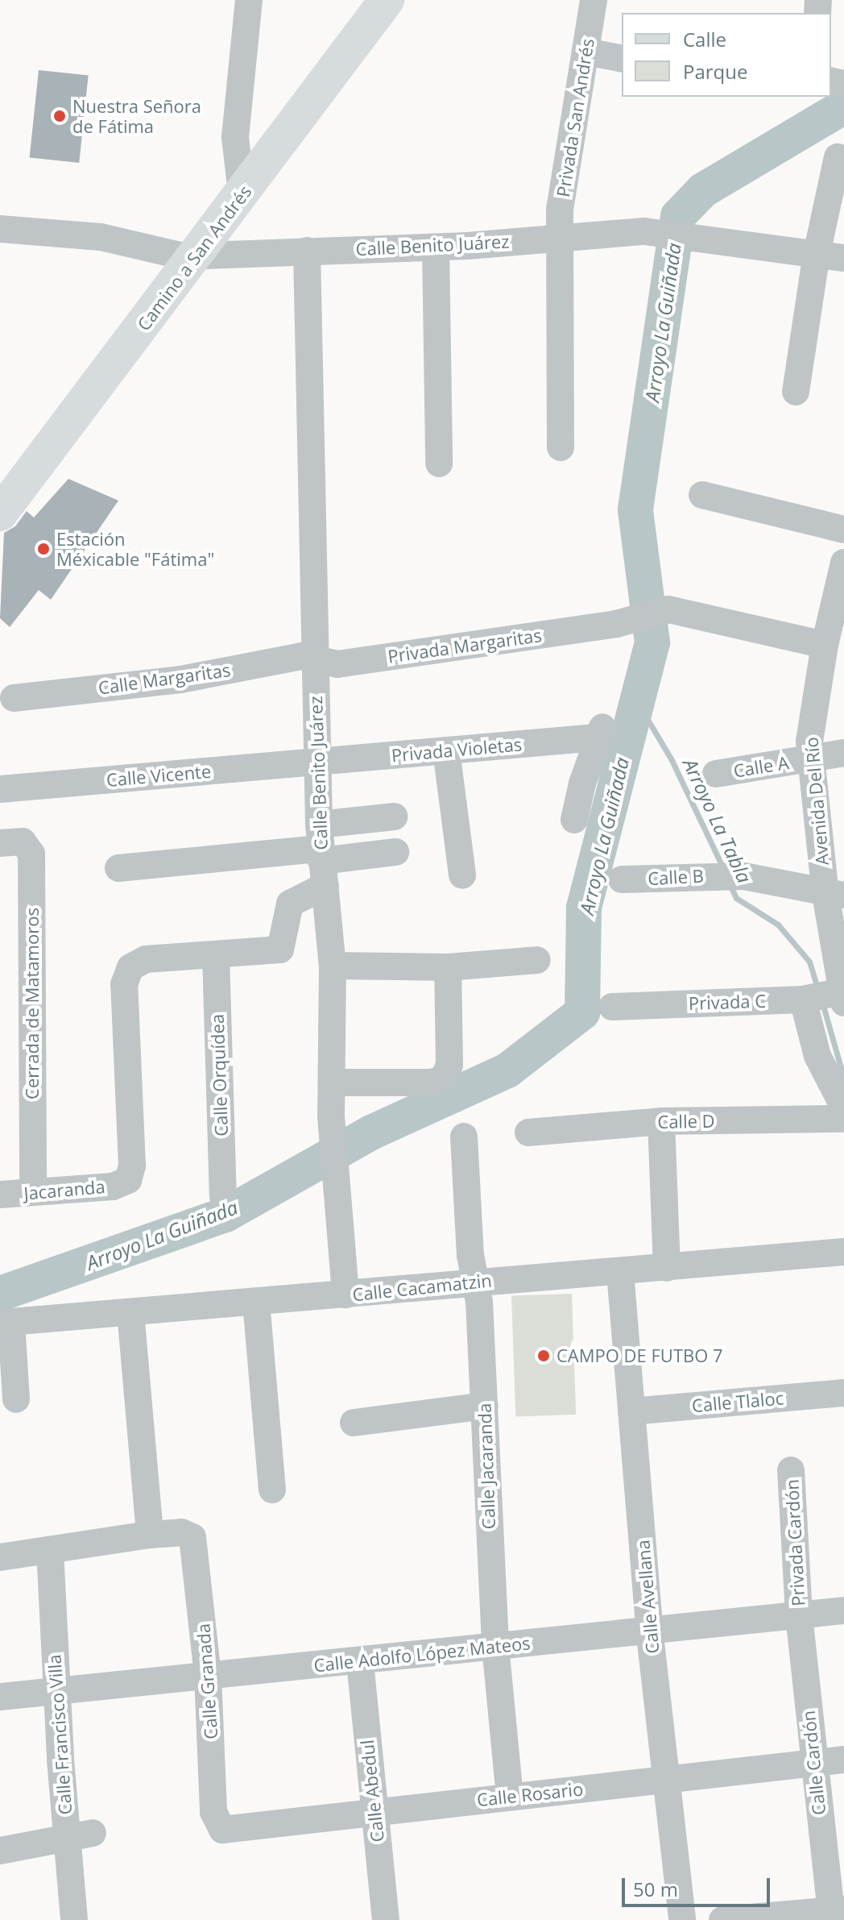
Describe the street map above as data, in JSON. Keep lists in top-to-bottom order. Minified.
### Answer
{"streets":{"main road":["Camino a San Andrés"],"street":["Privada San Andrés","Calle Benito Juárez","Privada Margaritas","Calle Margaritas","Privada Violetas","Calle A","Calle Vicente","Avenida Del Río","Calle B","Privada C","Cerrada de Matamoros","Calle Orquídea","Calle D","Jacaranda","Calle Cacamatzin","Calle Tlaloc","Calle Jacaranda","Privada Cardón","Calle Avellana","Calle Adolfo López Mateos","Calle Granada","Calle Francisco Villa","Calle Cardón","Calle Abedul","Calle Rosario"]},"crossings":[["Privada San Andrés","Calle Benito Juárez"],["Calle Benito Juárez","Camino a San Andrés"],["Calle Benito Juárez","Privada Margaritas"],["Calle Benito Juárez","Calle Margaritas"],["Calle Benito Juárez","Privada Violetas"],["Calle Benito Juárez","Calle Vicente"],["Calle Benito Juárez","Calle Cacamatzin"],["Privada Margaritas","Calle Margaritas"],["Privada Margaritas","Avenida Del Río"],["Privada Violetas","Calle Vicente"],["Calle A","Avenida Del Río"],["Avenida Del Río","Calle B"],["Avenida Del Río","Privada C"],["Cerrada de Matamoros","Jacaranda"],["Calle Orquídea","Jacaranda"],["Calle Cacamatzin","Calle Jacaranda"],["Calle Cacamatzin","Calle Avellana"],["Calle Tlaloc","Calle Avellana"],["Calle Jacaranda","Calle Adolfo López Mateos"],["Calle Jacaranda","Calle Rosario"],["Privada Cardón","Calle Adolfo López Mateos"],["Privada Cardón","Calle Cardón"],["Calle Avellana","Calle Adolfo López Mateos"],["Calle Avellana","Calle Rosario"],["Calle Adolfo López Mateos","Calle Granada"],["Calle Adolfo López Mateos","Calle Francisco Villa"],["Calle Adolfo López Mateos","Calle Cardón"],["Calle Adolfo López Mateos","Calle Abedul"],["Calle Granada","Calle Rosario"],["Calle Cardón","Calle Rosario"],["Calle Abedul","Calle Rosario"]],"water":["Arroyo La Guiñada","Arroyo La Tabla"],"places":["Nuestra Señora de Fátima","Estación Méxicable \"Fátima\"","CAMPO DE FUTBO 7"],"legend":["Calle","Parque"],"scale_bar":"50 m"}
